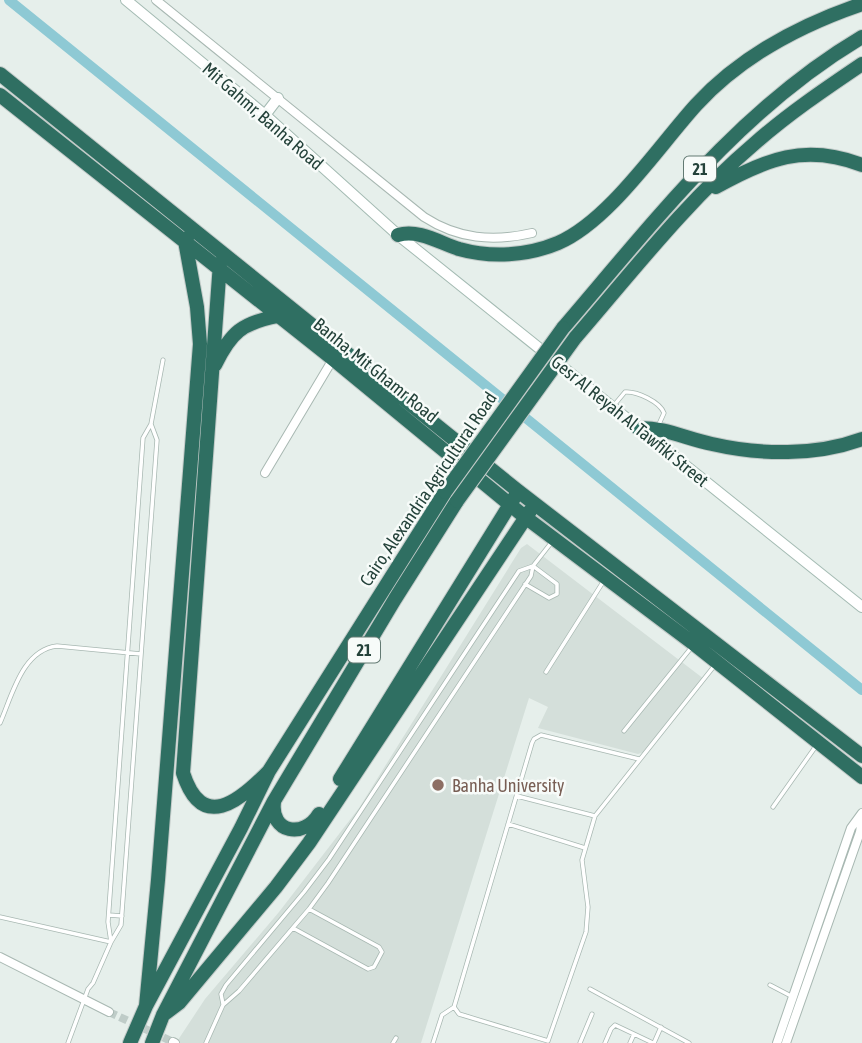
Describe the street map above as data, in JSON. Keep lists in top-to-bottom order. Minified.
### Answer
{"streets":{"highway":["21","Banha, Mit Ghamr Road","Cairo, Alexandria Agricultural Road"],"main road":["Mit Gahmr, Banha Road","Gesr Al Reyah Al Tawfiki Street"]},"crossings":[["Mit Gahmr, Banha Road","Gesr Al Reyah Al Tawfiki Street"]],"places":["Banha University"]}
